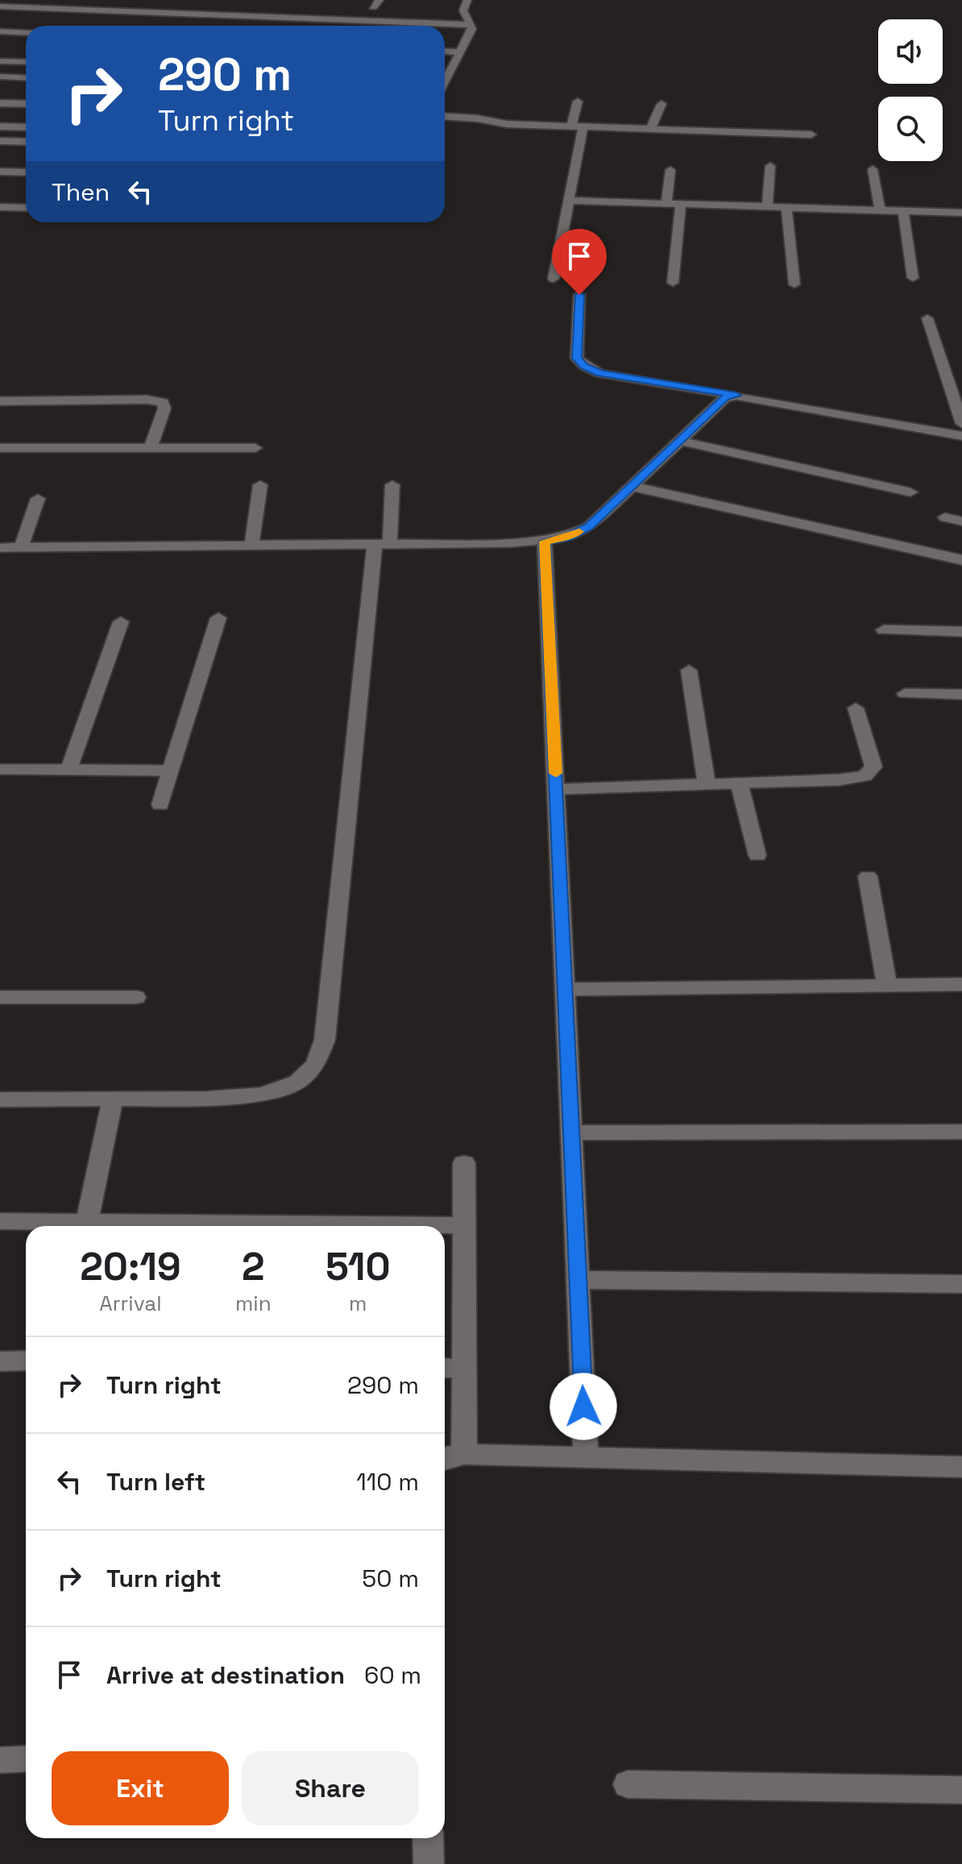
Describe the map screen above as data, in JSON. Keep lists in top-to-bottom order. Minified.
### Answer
{"page":{"turn":["290 m","Turn right"],"then":"Then","eta":["20:19","Arrival","2","min","510","m"],"list":[{"name":"Turn right","value":"290 m"},{"name":"Turn left","value":"110 m"},{"name":"Turn right","value":"50 m"},{"name":"Arrive at destination","value":"60 m"}],"buttons":["Exit","Share"]}}
